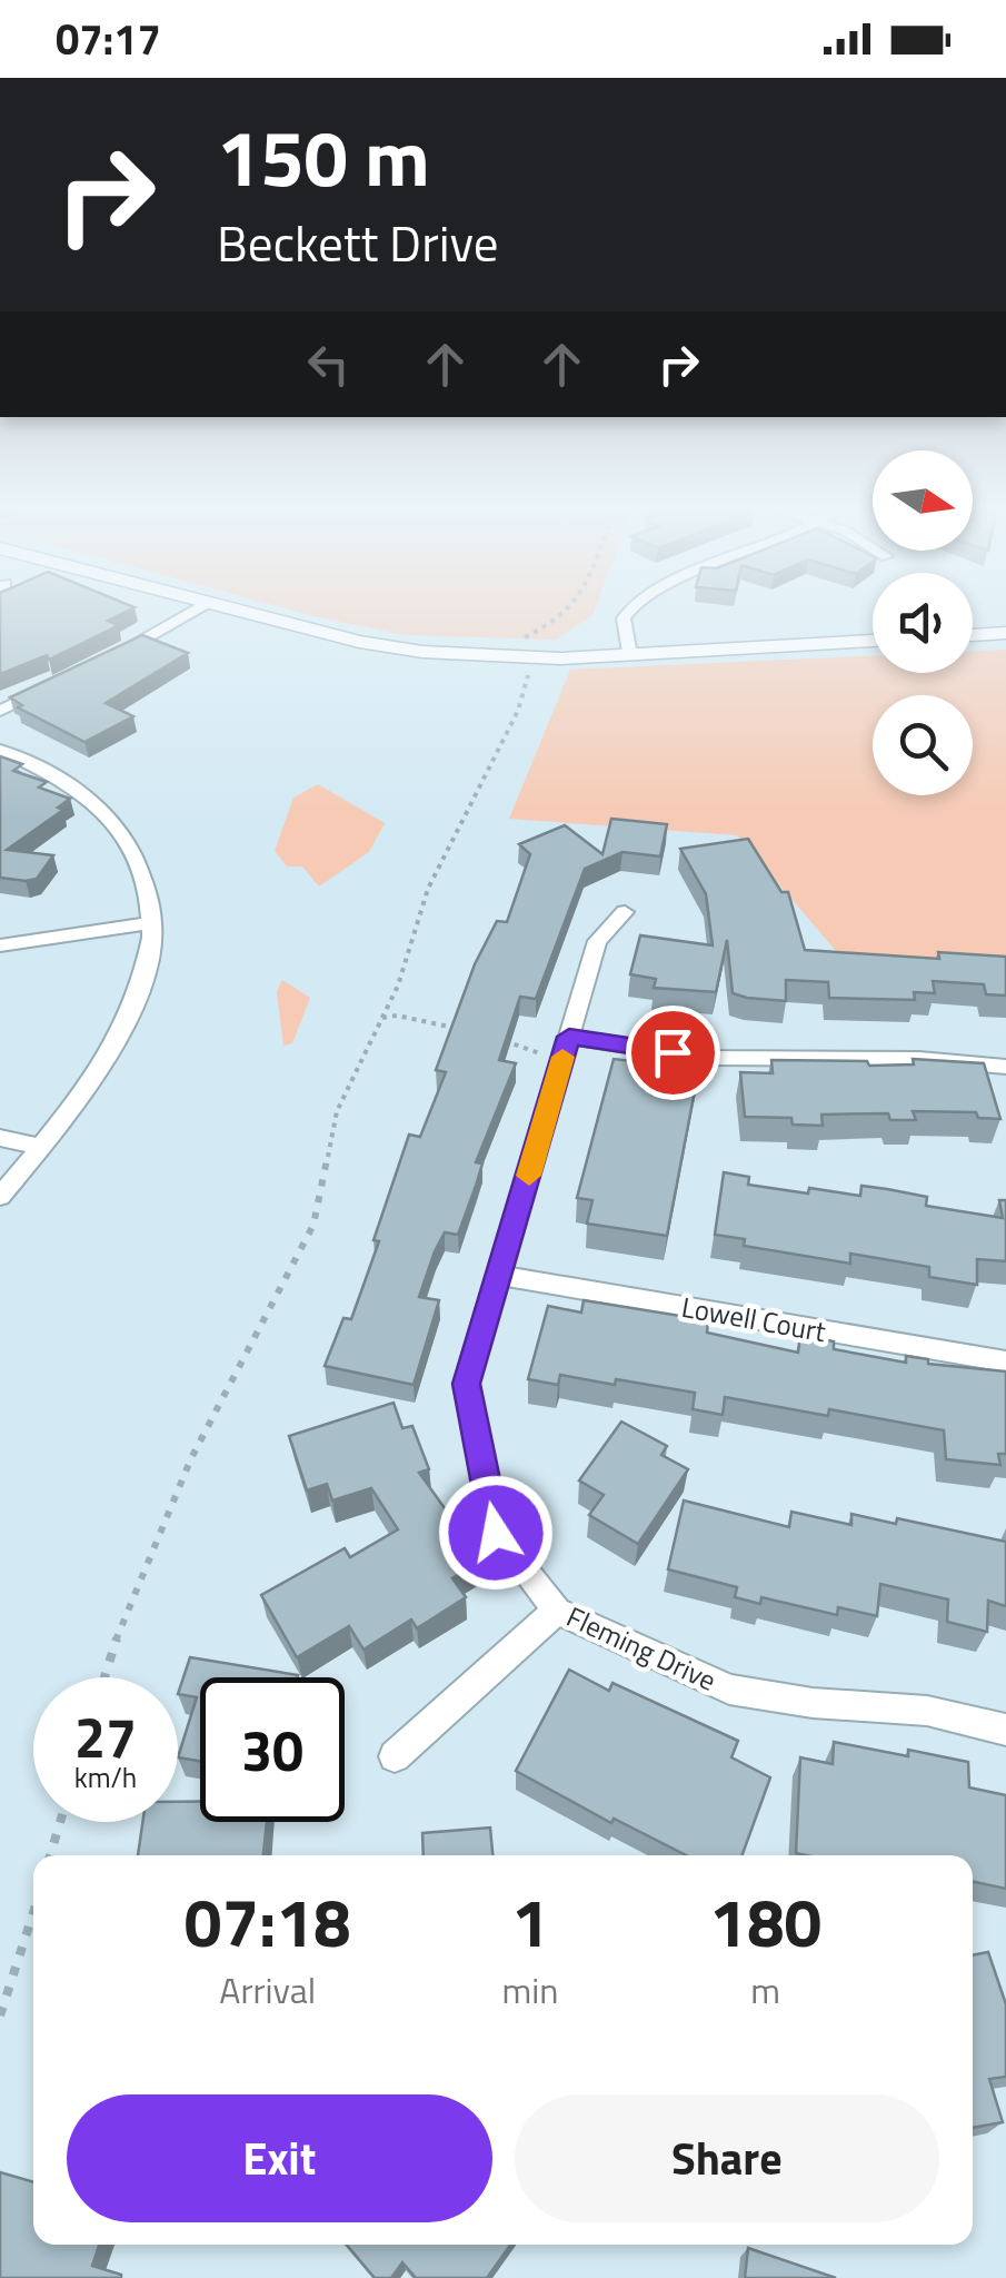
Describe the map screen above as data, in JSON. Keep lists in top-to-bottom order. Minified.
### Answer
{"streets":{"street":["Lowell Court","Fleming Drive"]},"crossings":[["Lowell Court","Fleming Drive"]],"north":"right","page":{"status":"07:17","turn":["150 m","Beckett Drive"],"speed":"27 km/h","limit":"30","eta":["07:18","Arrival","1","min","180","m"],"buttons":["Exit","Share"]}}
